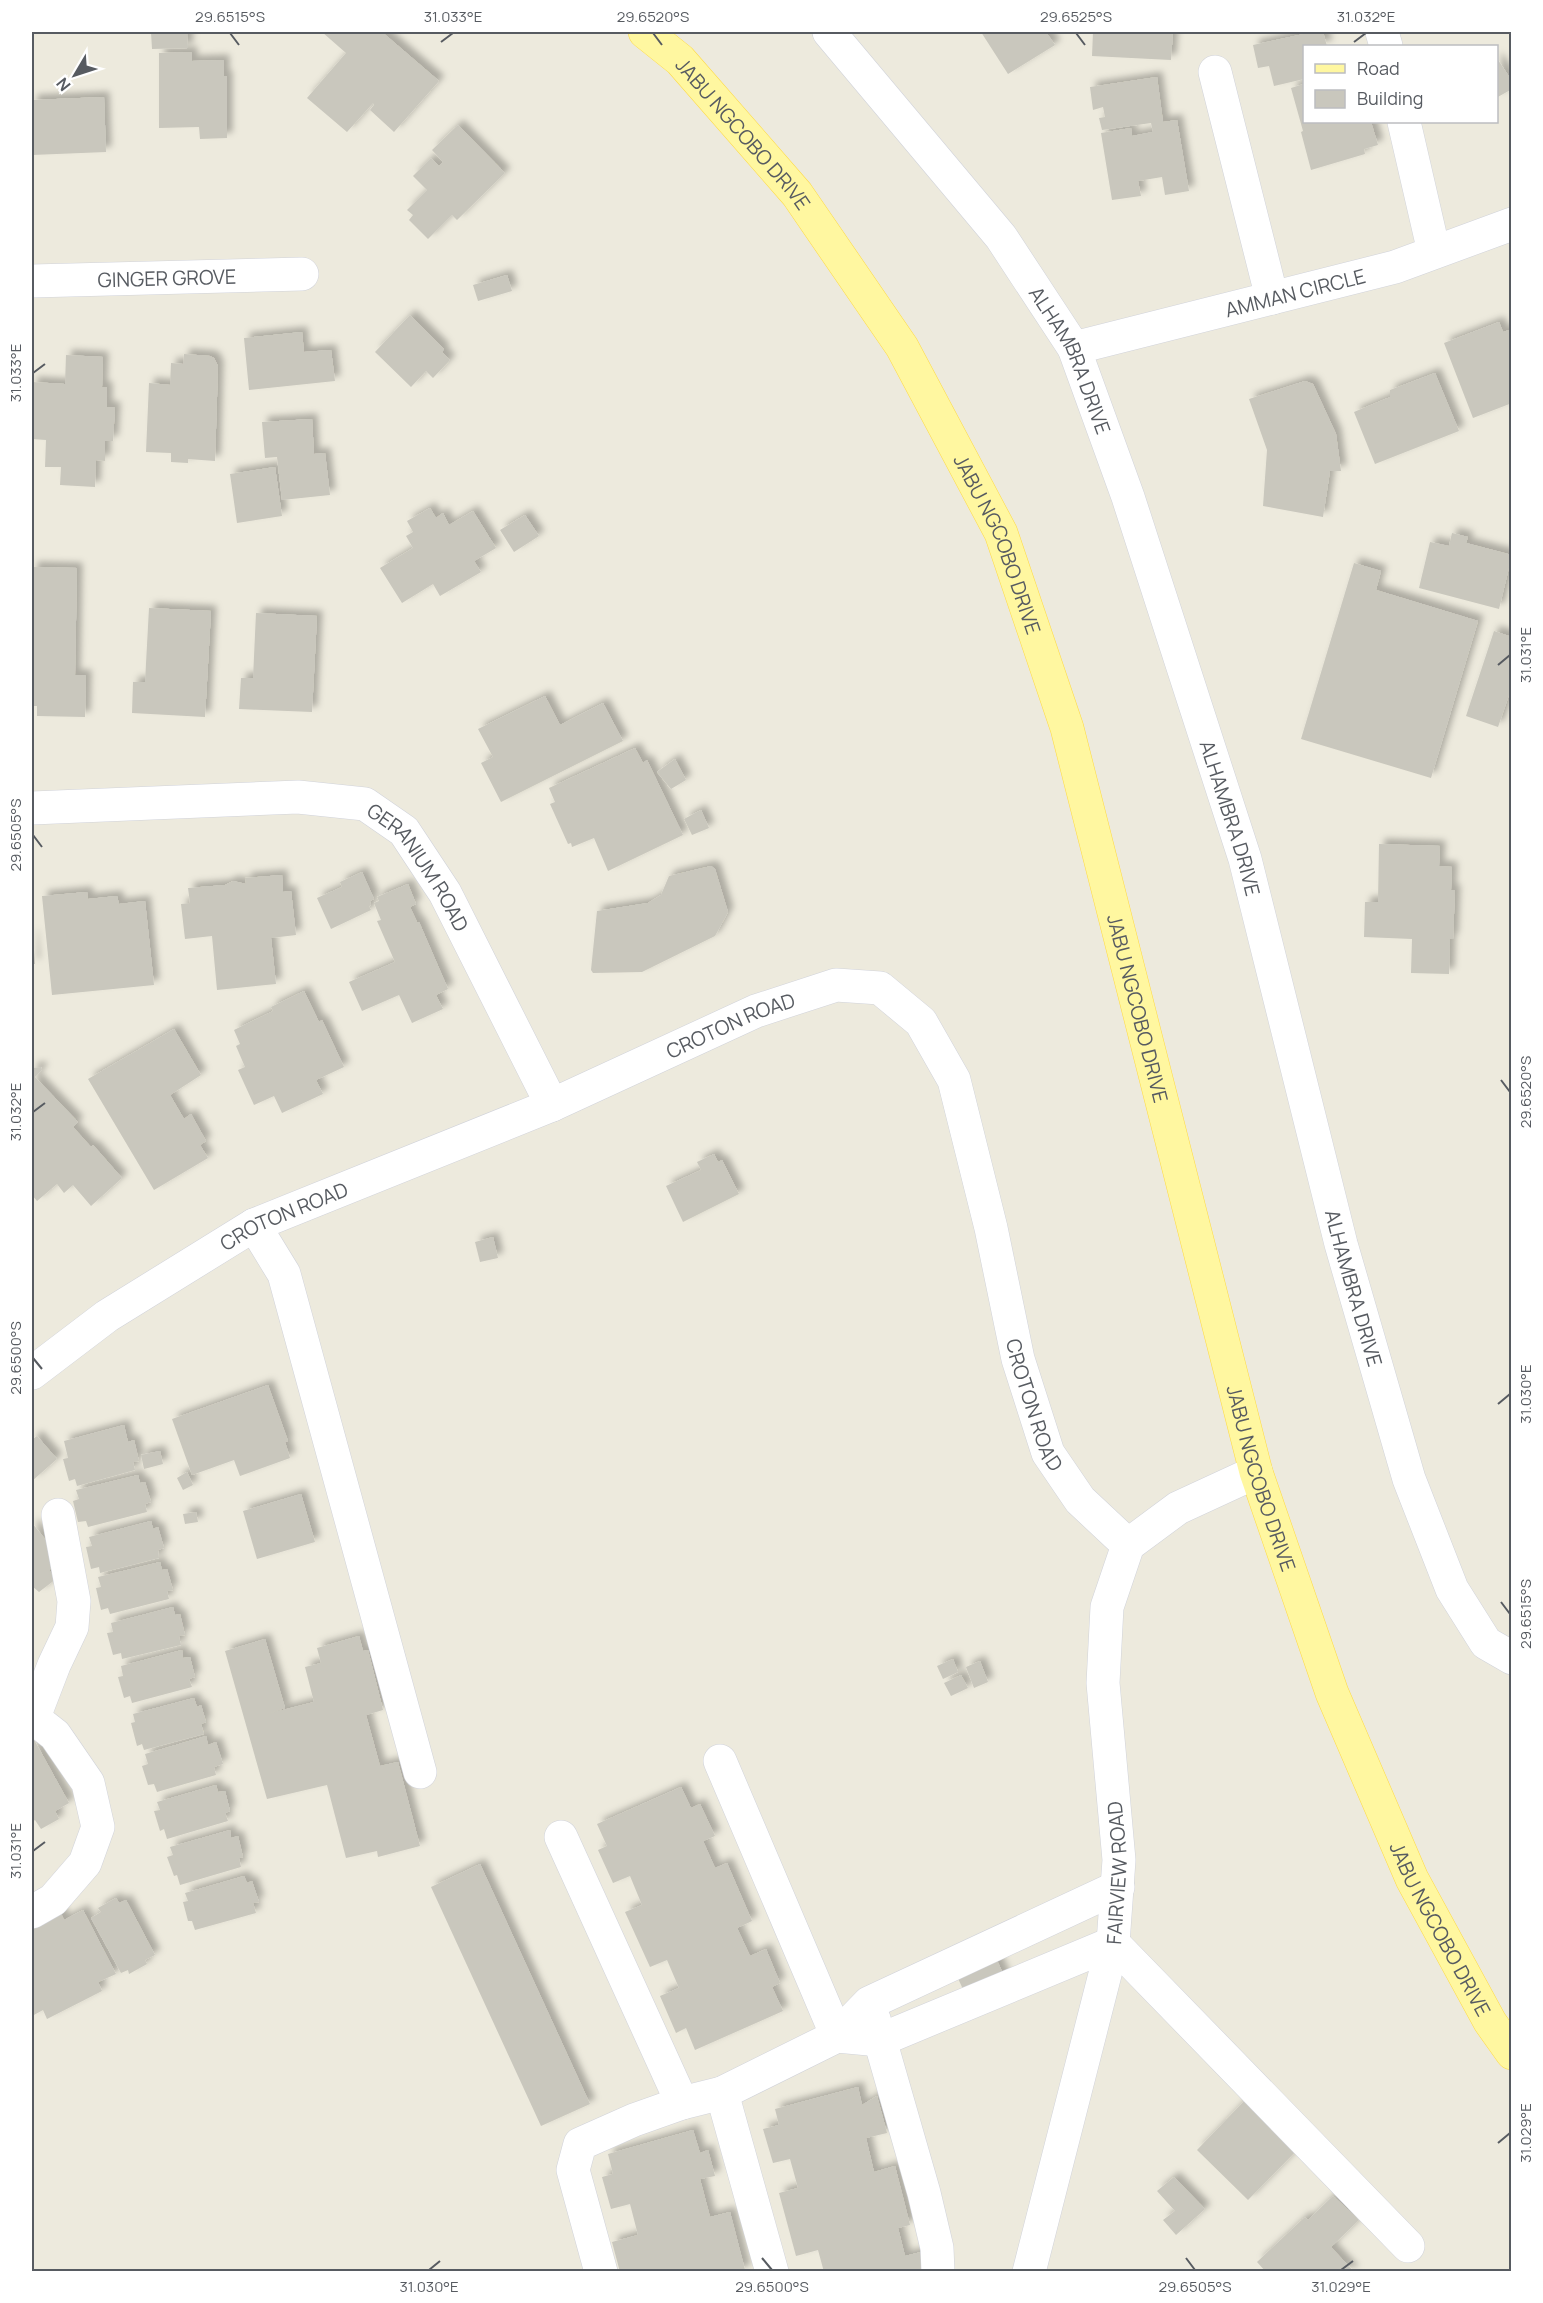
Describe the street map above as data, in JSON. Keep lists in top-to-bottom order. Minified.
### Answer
{"streets":{"main road":["JABU NGCOBO DRIVE"],"street":["GINGER GROVE","AMMAN CIRCLE","ALHAMBRA DRIVE","GERANIUM ROAD","CROTON ROAD","FAIRVIEW ROAD"]},"crossings":[["AMMAN CIRCLE","ALHAMBRA DRIVE"],["GERANIUM ROAD","CROTON ROAD"],["CROTON ROAD","FAIRVIEW ROAD"]],"legend":["Road","Building"],"north":"bottom left","coordinates":["29.6515°S","31.033°E","29.6520°S","29.6525°S","31.032°E","31.031°E","29.6505°S","29.6500°S","31.030°E","31.029°E"]}
